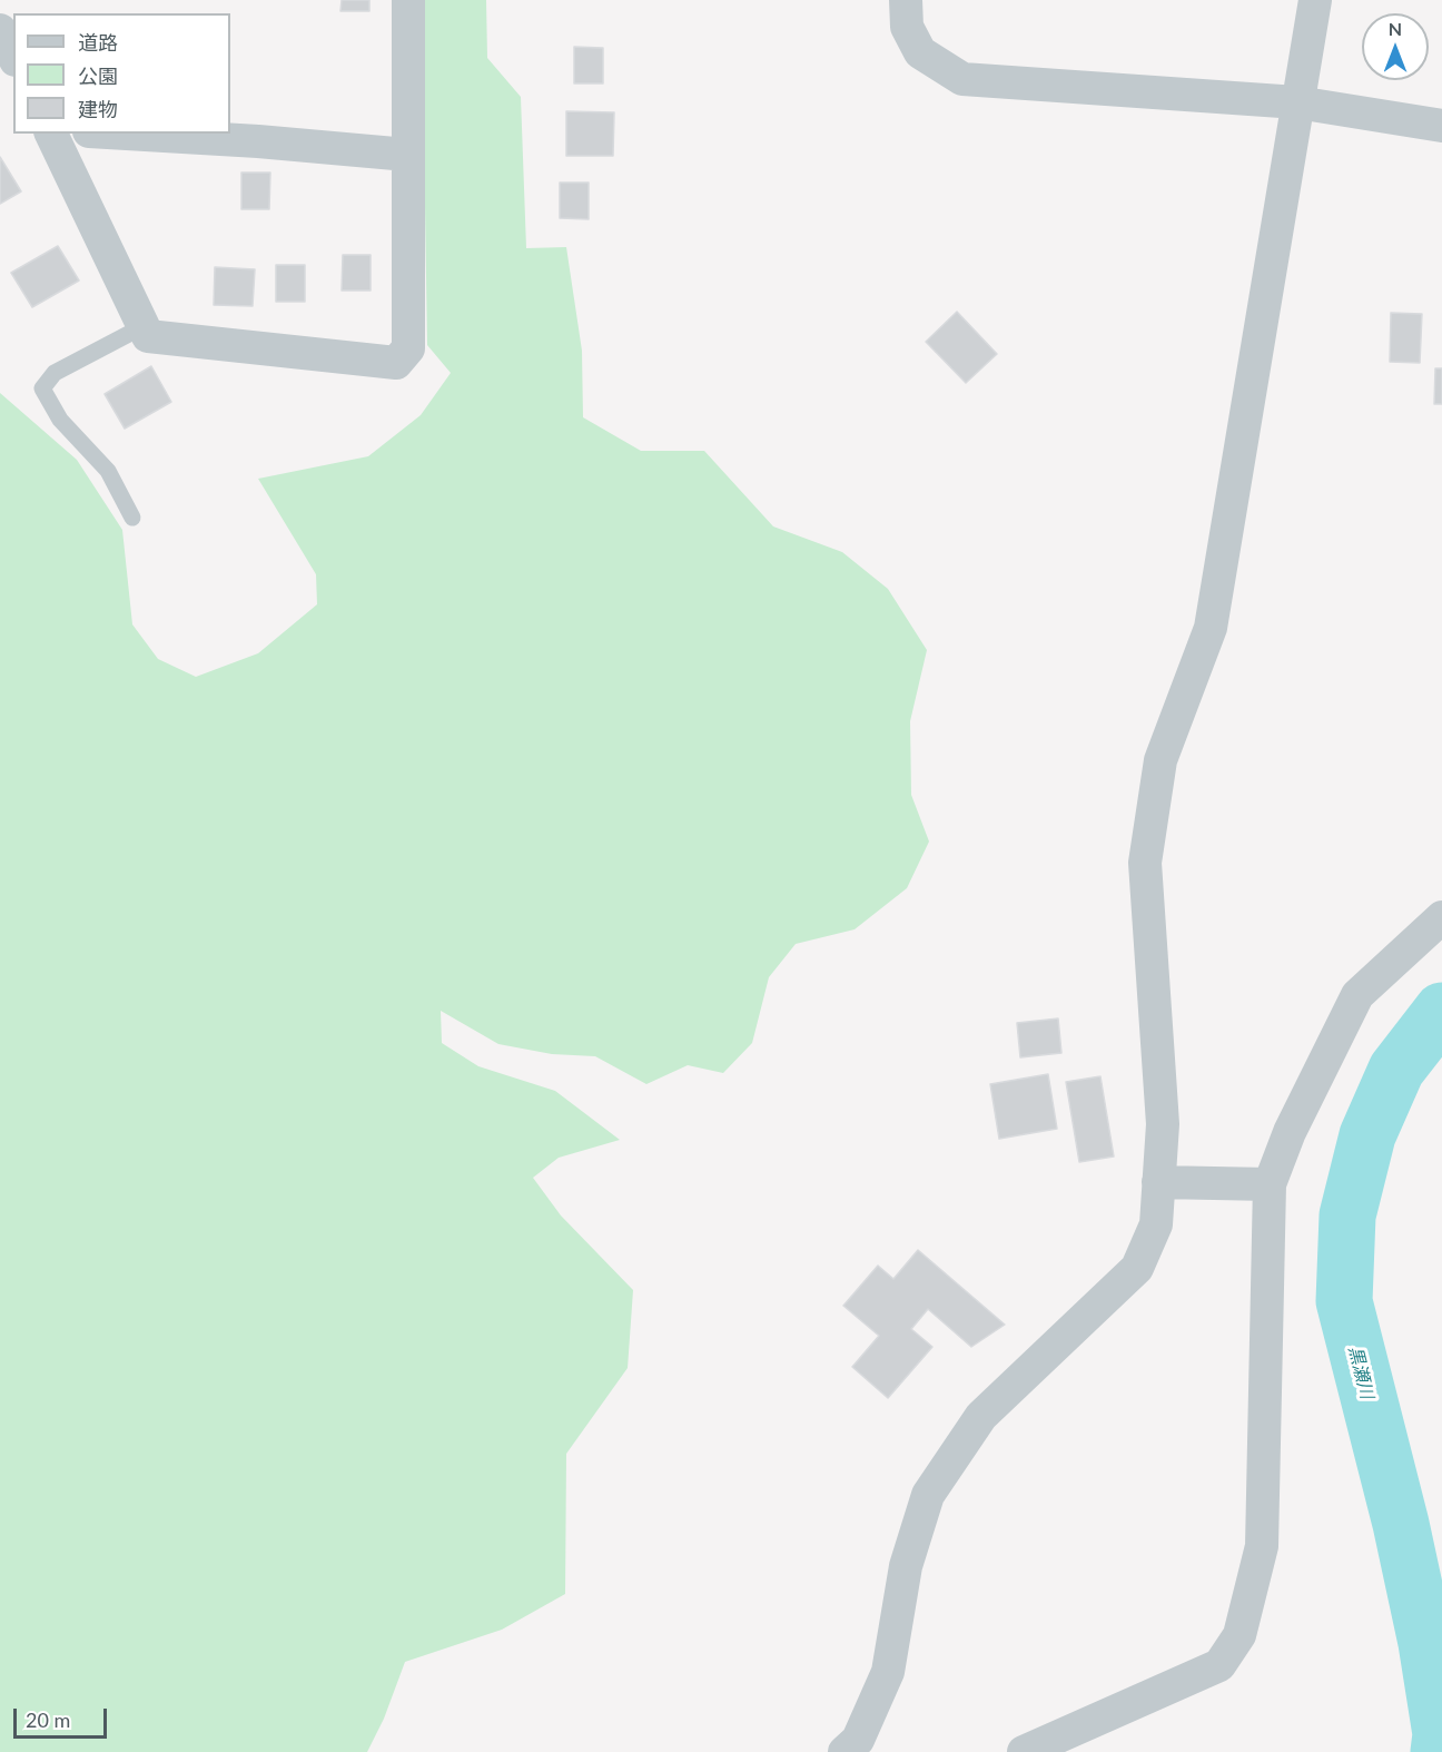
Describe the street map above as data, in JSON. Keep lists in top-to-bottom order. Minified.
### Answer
{"water":["黒瀬川"],"legend":["道路","公園","建物"],"scale_bar":"20 m","north":"top"}
